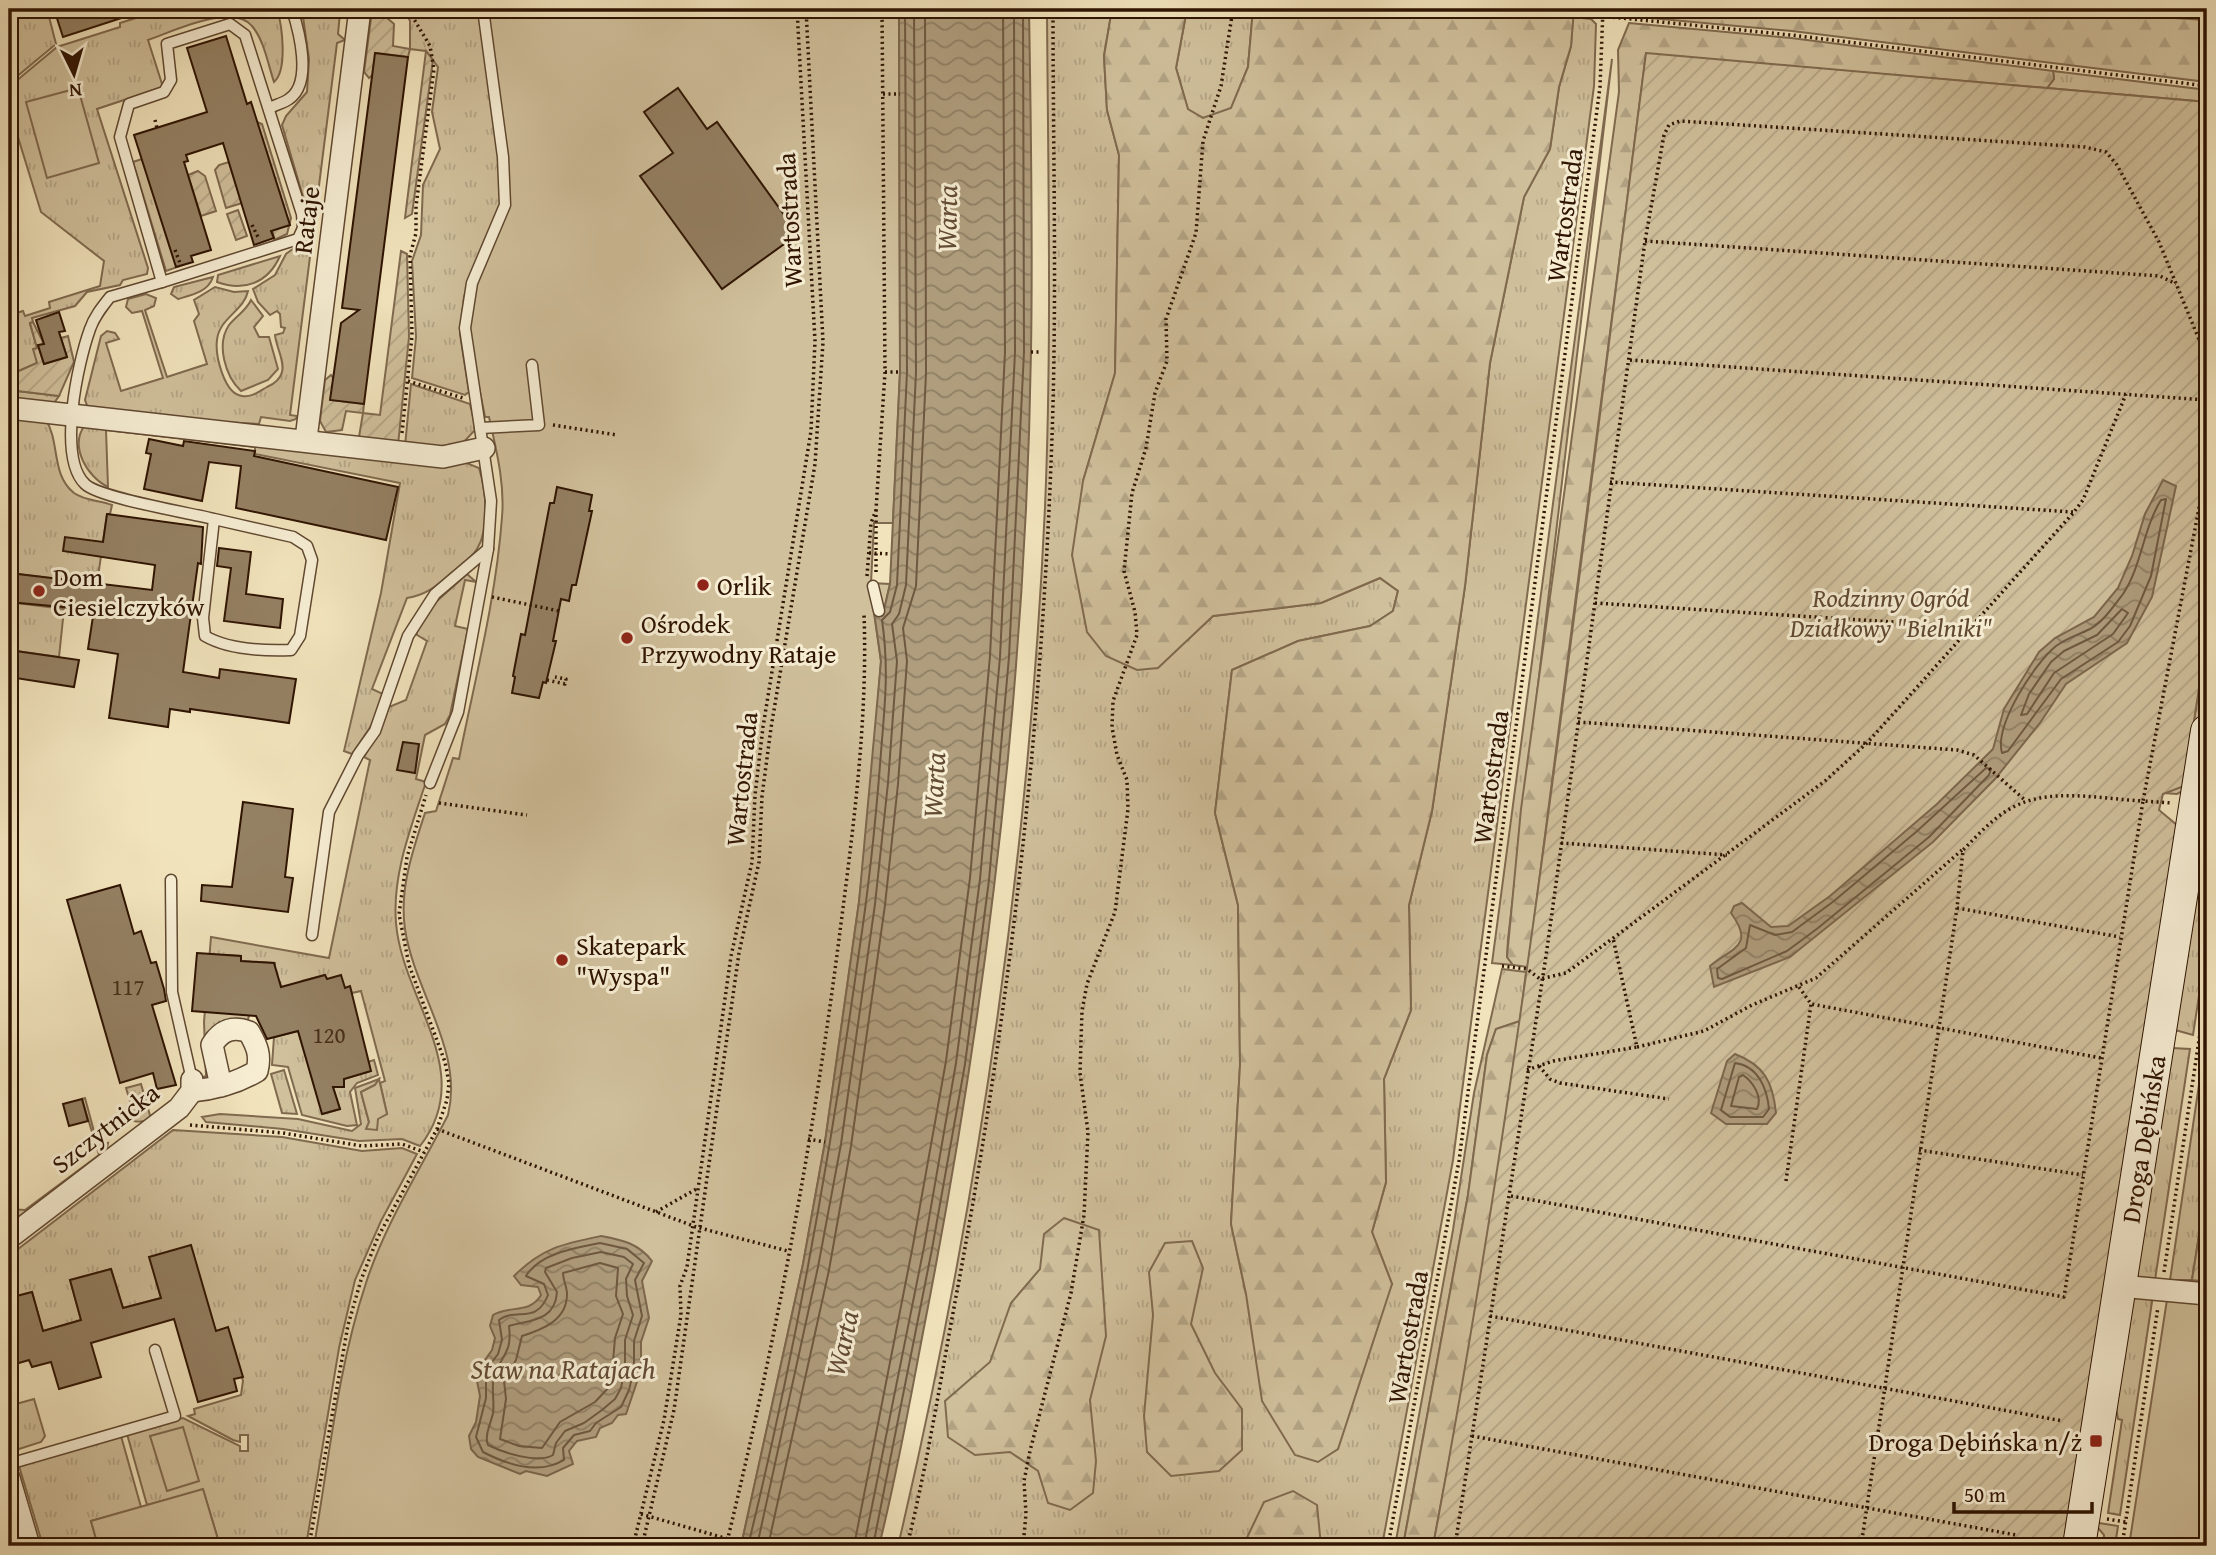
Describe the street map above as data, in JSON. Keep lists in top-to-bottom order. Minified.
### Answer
{"streets":{"street":["Rataje","Szczytnicka","Droga Dębińska"],"path":["Wartostrada"]},"water":["Warta","Staw na Ratajach"],"parks":["Rodzinny Ogród Działkowy \"Bielniki\""],"places":{"other":["Orlik","Dom Ciesielczyków","Ośrodek Przywodny Rataje","Skatepark \"Wyspa\""],"transit":["Droga Dębińska n/ż"]},"house_numbers":["117","120"],"scale_bar":"50 m","north":"bottom"}
